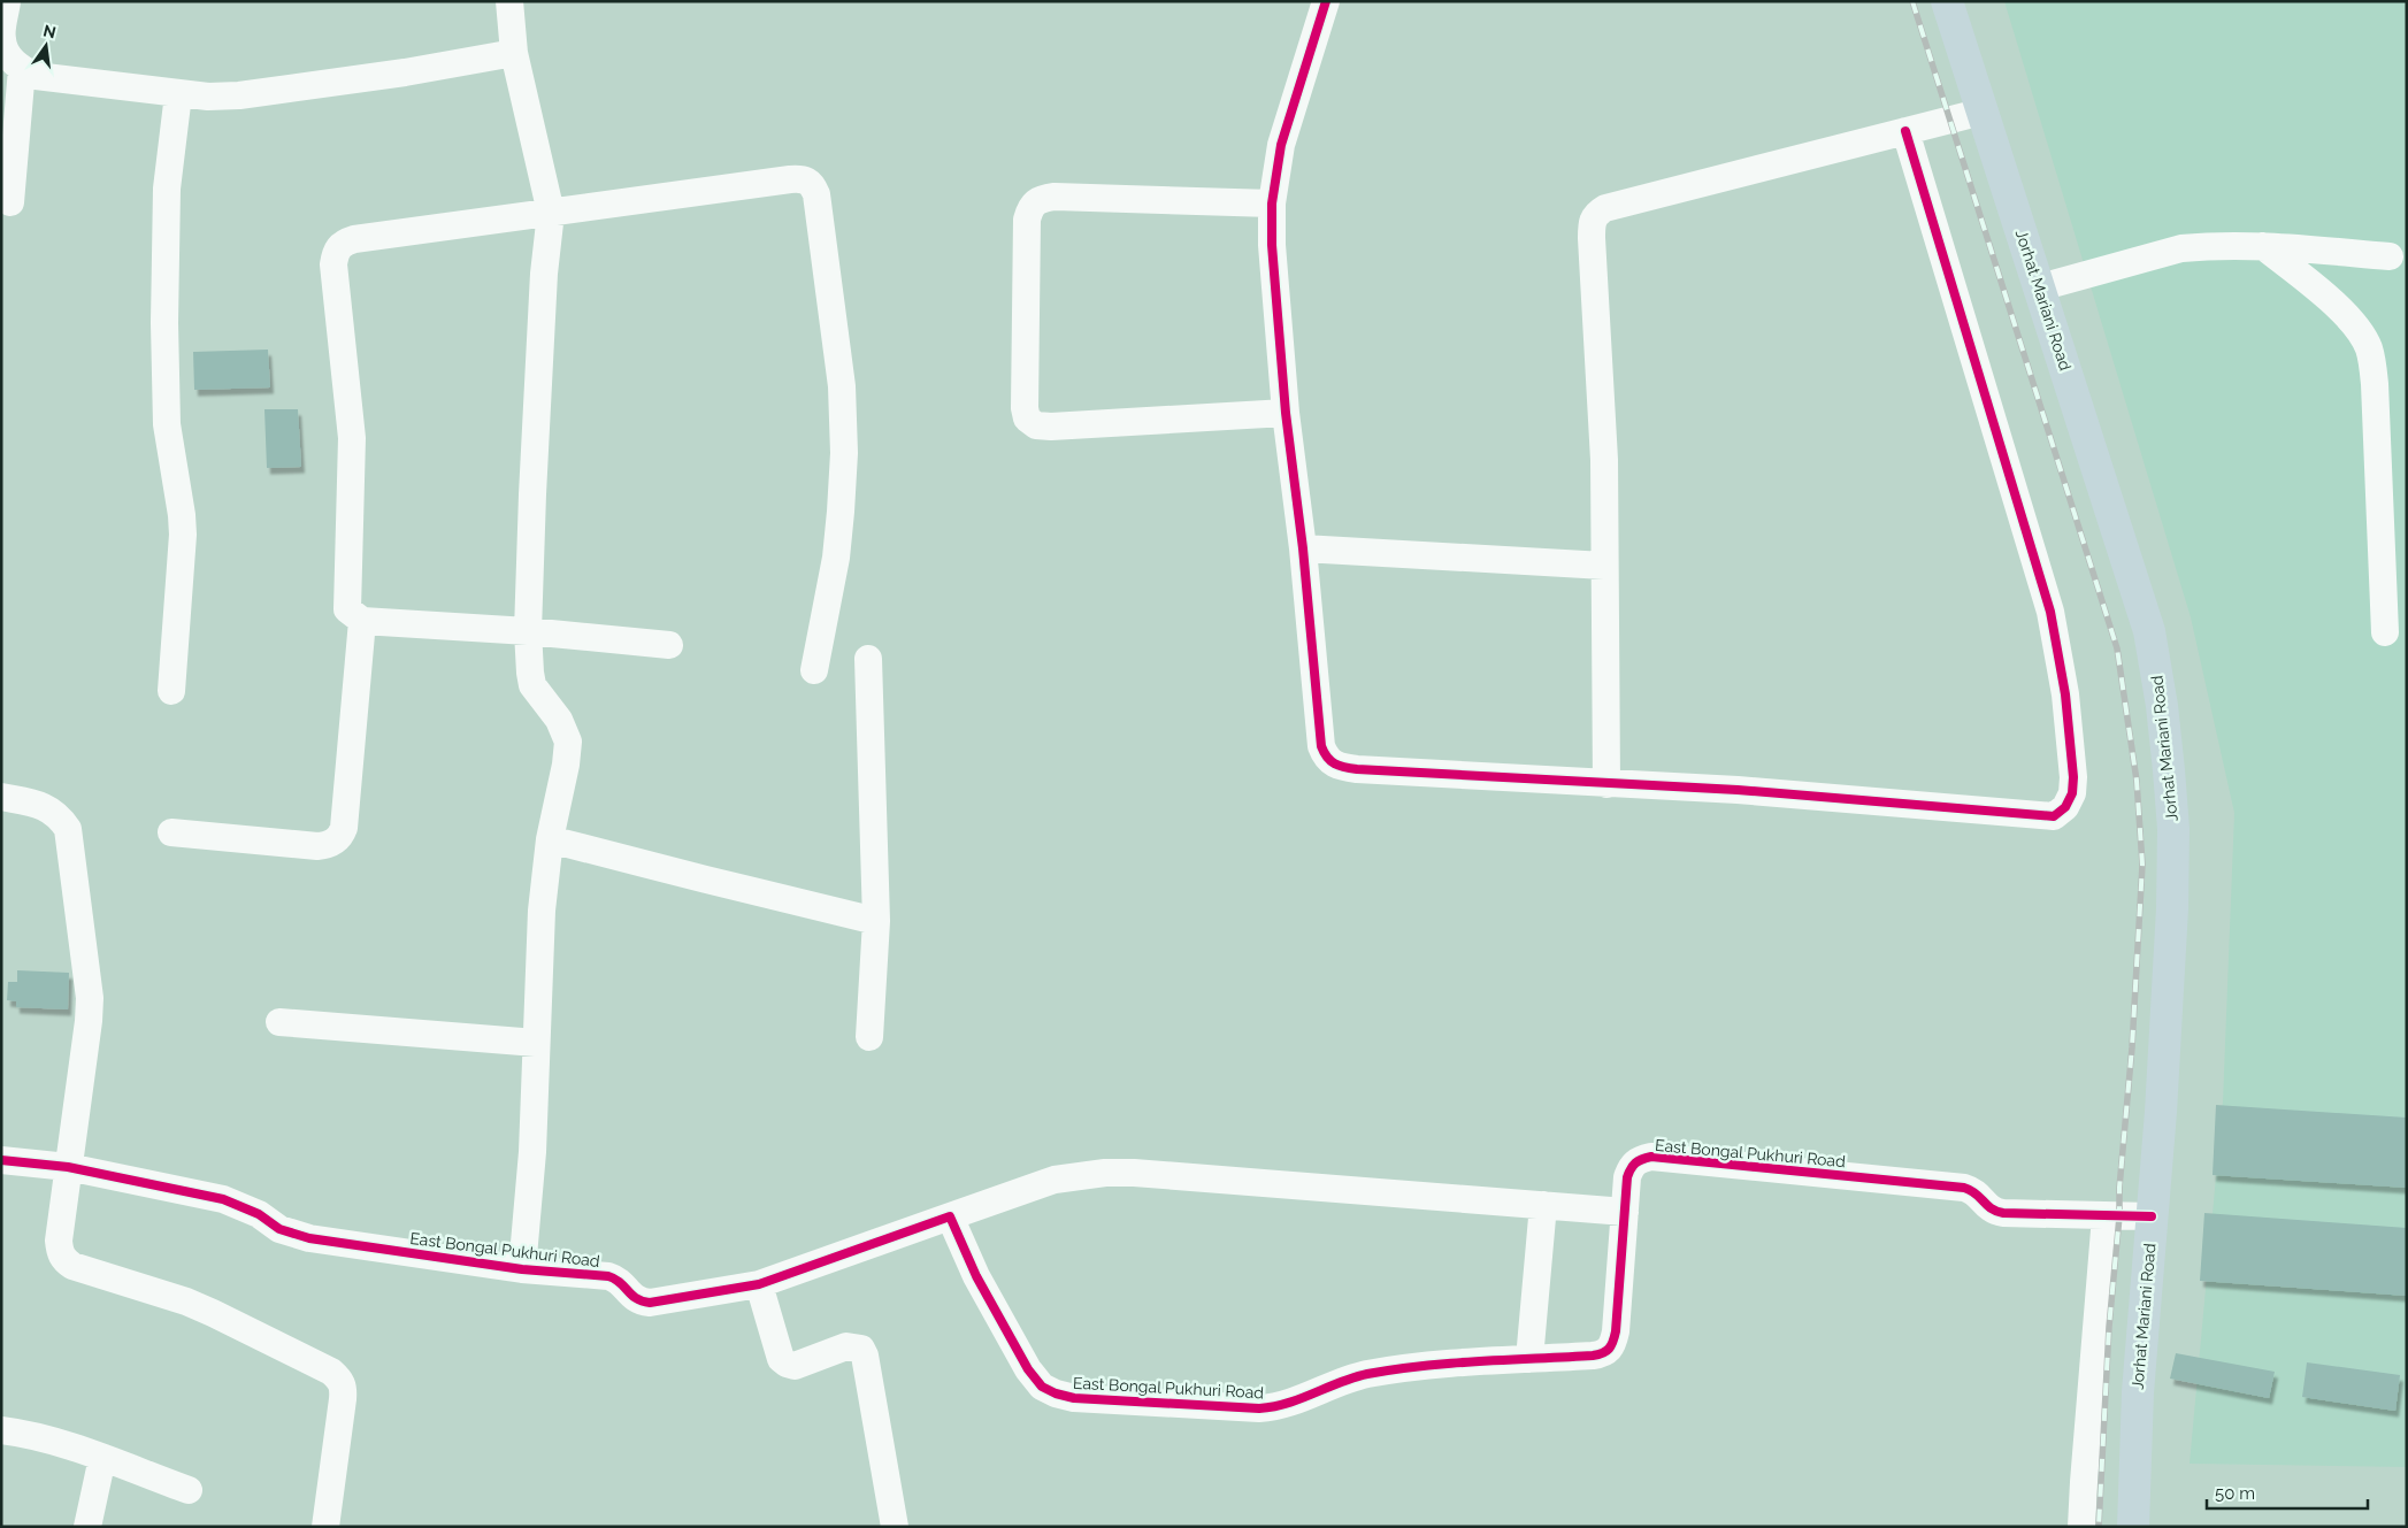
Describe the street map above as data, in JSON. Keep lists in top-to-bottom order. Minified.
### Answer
{"streets":{"highway":["Jorhat Mariani Road"],"street":["East Bongal Pukhuri Road"]},"crossings":[["Jorhat Mariani Road","East Bongal Pukhuri Road"]],"scale_bar":"50 m","north":"top"}
